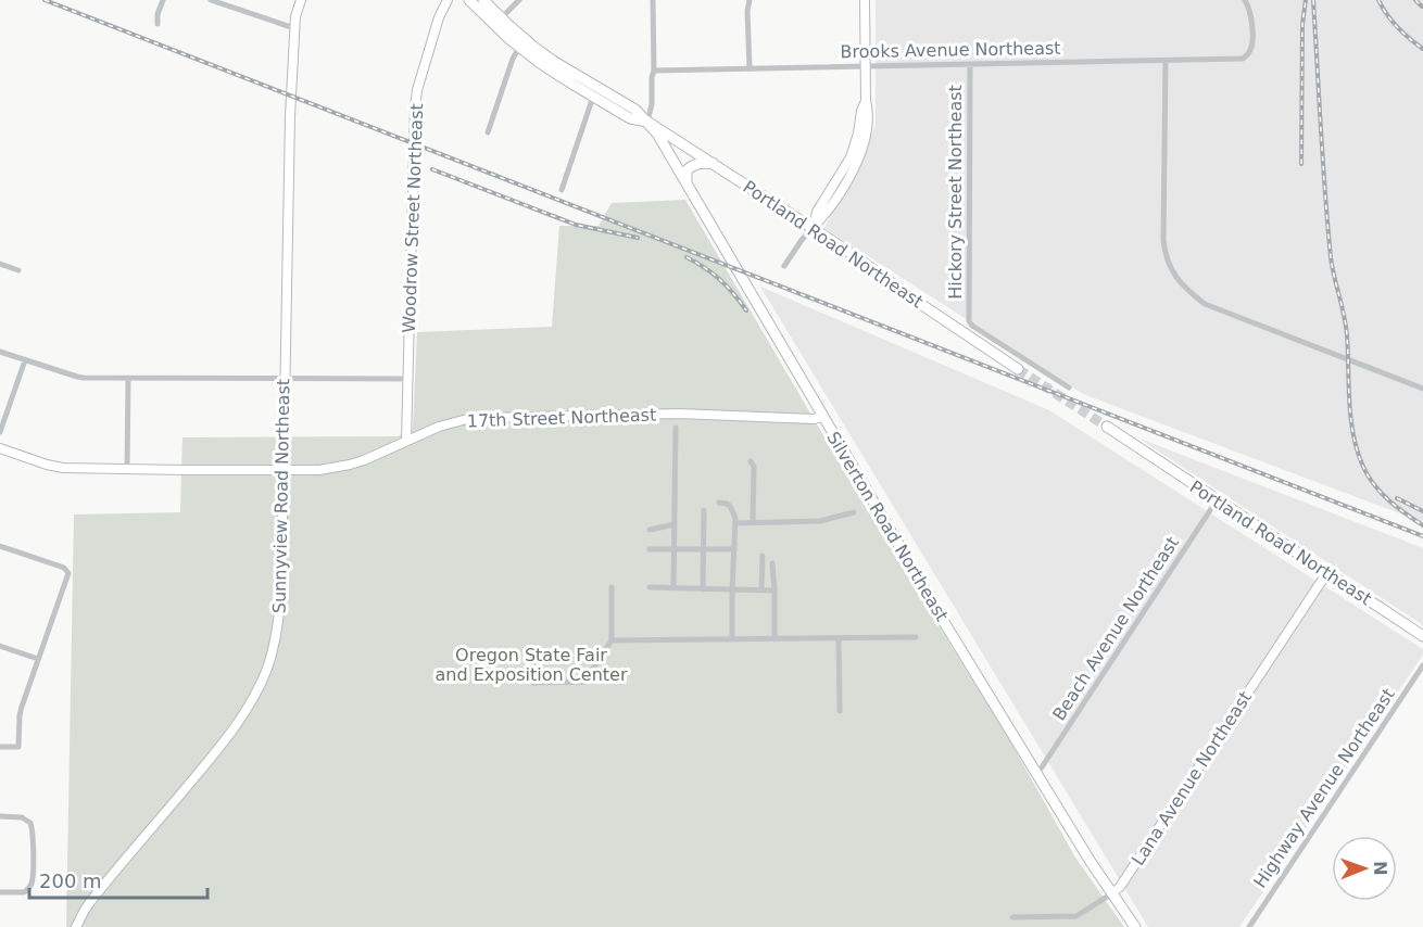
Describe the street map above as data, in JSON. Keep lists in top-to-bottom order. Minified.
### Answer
{"streets":{"main road":["Woodrow Street Northeast","Portland Road Northeast","17th Street Northeast","Sunnyview Road Northeast","Silverton Road Northeast","Lana Avenue Northeast"],"street":["Brooks Avenue Northeast","Hickory Street Northeast","Beach Avenue Northeast","Highway Avenue Northeast"]},"crossings":[["Brooks Avenue Northeast","Hickory Street Northeast"],["Woodrow Street Northeast","17th Street Northeast"],["Portland Road Northeast","Silverton Road Northeast"],["Portland Road Northeast","Beach Avenue Northeast"],["Portland Road Northeast","Lana Avenue Northeast"],["17th Street Northeast","Sunnyview Road Northeast"],["17th Street Northeast","Silverton Road Northeast"],["Silverton Road Northeast","Beach Avenue Northeast"],["Silverton Road Northeast","Lana Avenue Northeast"]],"parks":["Oregon State Fair and Exposition Center"],"scale_bar":"200 m","north":"right"}
